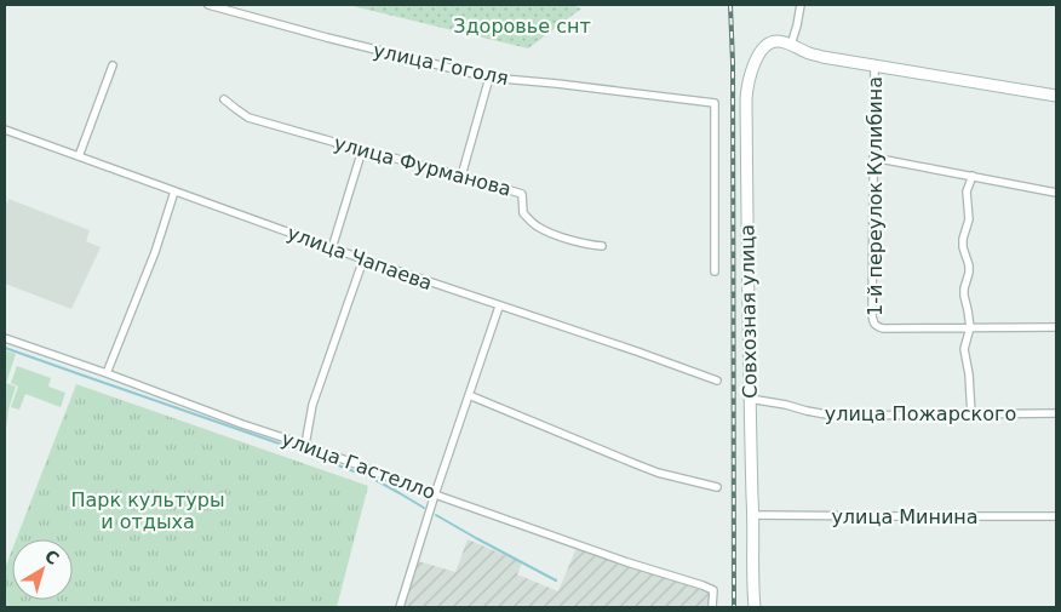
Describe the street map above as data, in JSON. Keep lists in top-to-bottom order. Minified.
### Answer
{"streets":{"street":["улица Гоголя","улица Фурманова","1-й переулок Кулибина","улица Чапаева","Совхозная улица","улица Пожарского","улица Гастелло","улица Минина"]},"crossings":[["1-й переулок Кулибина","Совхозная улица"],["Совхозная улица","улица Пожарского"],["Совхозная улица","улица Минина"]],"parks":["Здоровье снт","Парк культуры и отдыха"],"north":"top right"}
